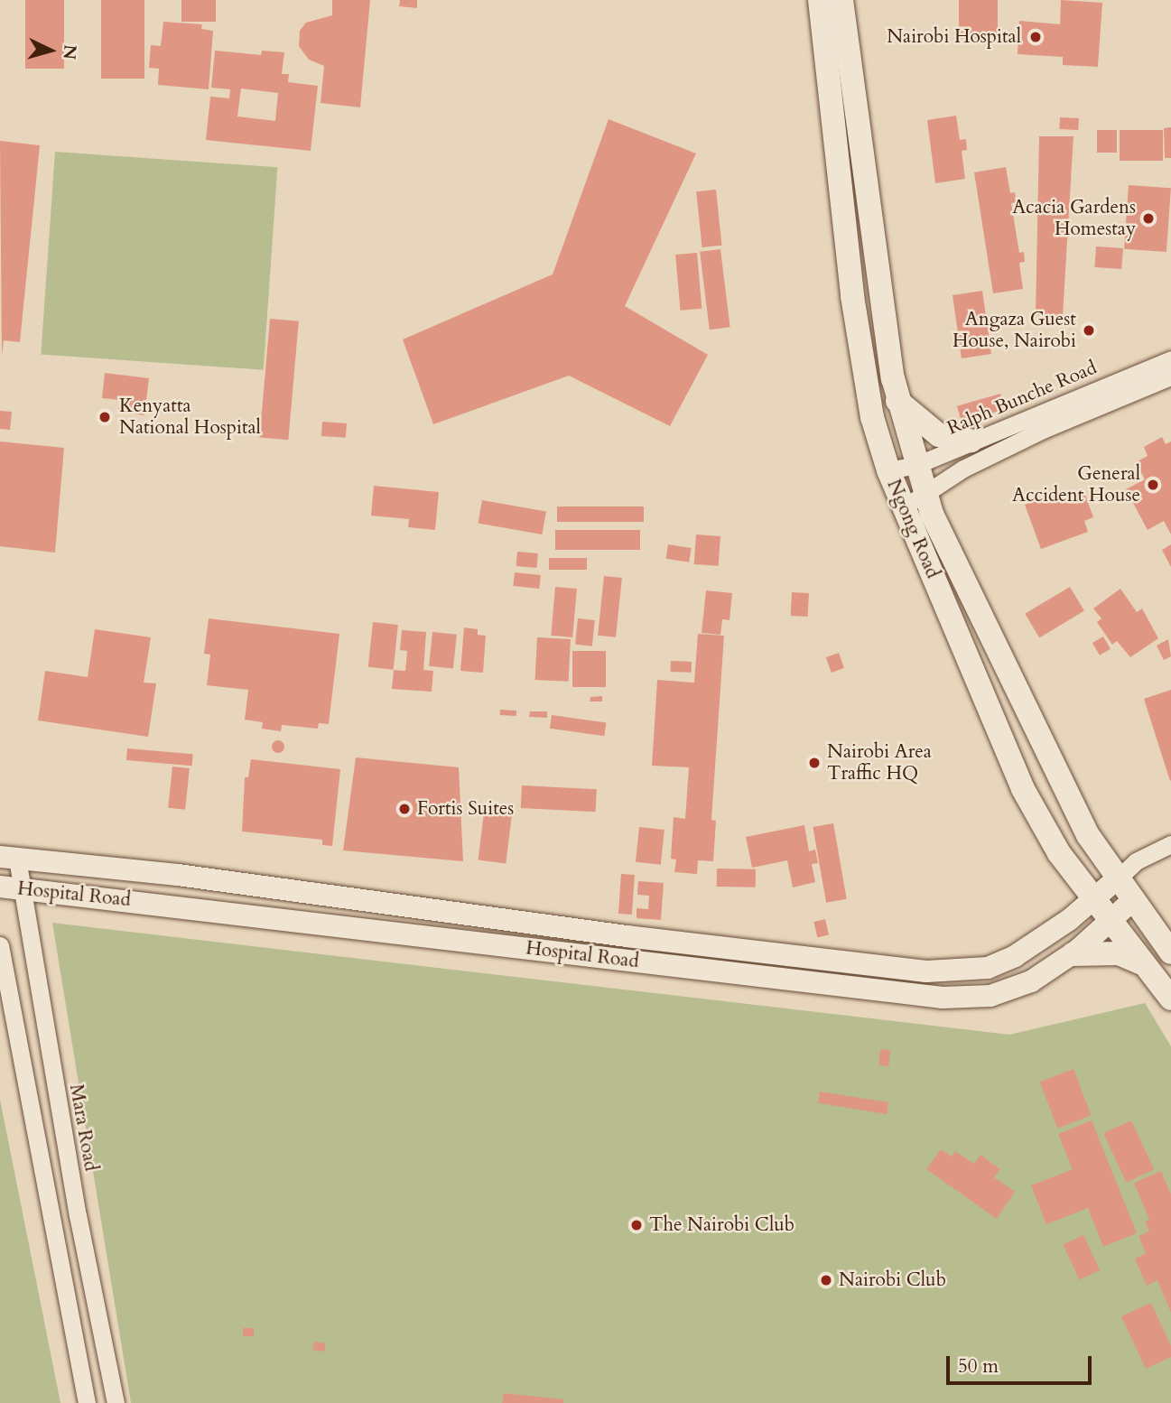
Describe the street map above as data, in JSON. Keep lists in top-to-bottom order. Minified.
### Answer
{"streets":{"main road":["Ngong Road"],"street":["Ralph Bunche Road","Hospital Road","Mara Road"]},"crossings":[["Ralph Bunche Road","Ngong Road"],["Ngong Road","Hospital Road"],["Hospital Road","Mara Road"]],"places":["Nairobi Hospital","Acacia Gardens Homestay","Angaza Guest House, Nairobi","Kenyatta National Hospital","General Accident House","Nairobi Area Traffic HQ","Fortis Suites","The Nairobi Club","Nairobi Club"],"scale_bar":"50 m","north":"right"}
